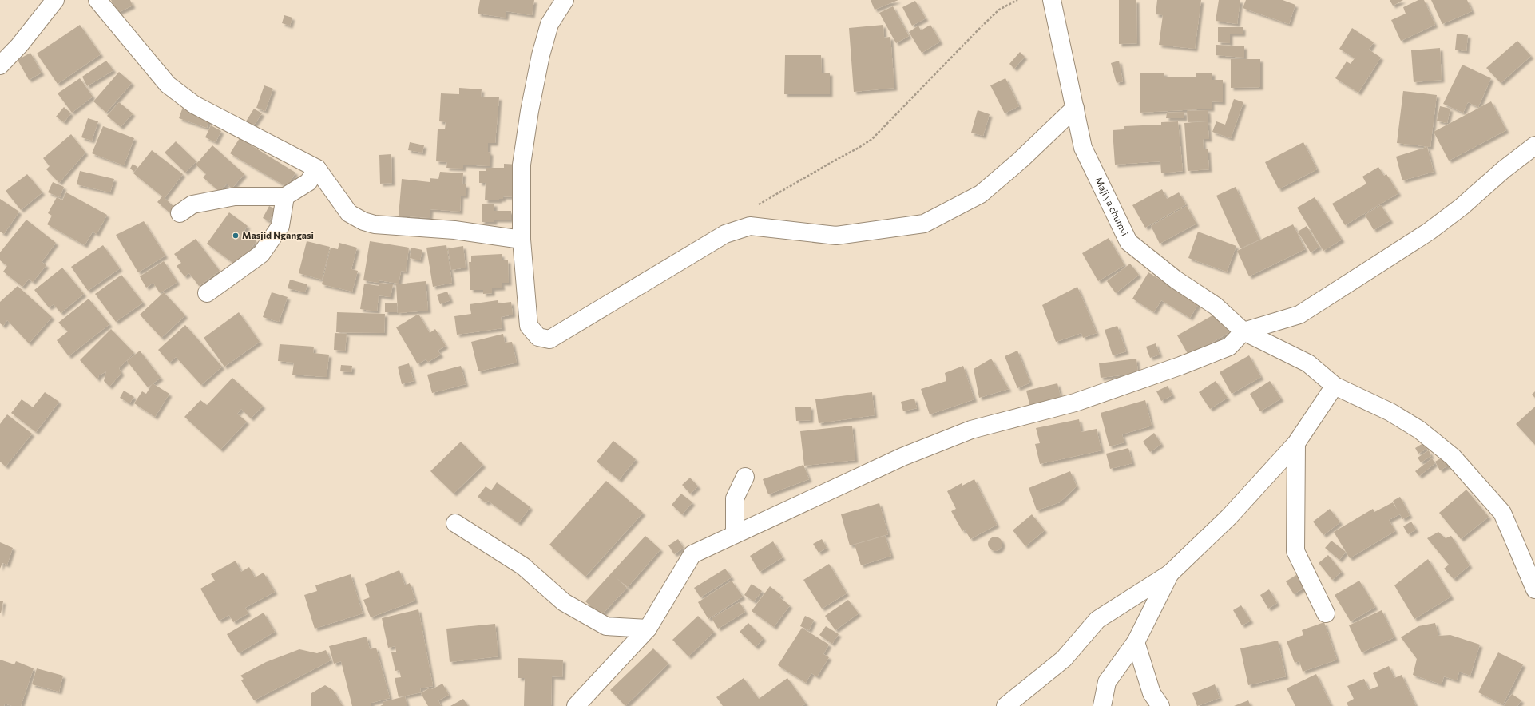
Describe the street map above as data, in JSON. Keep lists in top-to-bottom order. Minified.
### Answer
{"streets":{"street":["Maji ya chumvi"]},"places":["Masjid Ngangasi"]}
